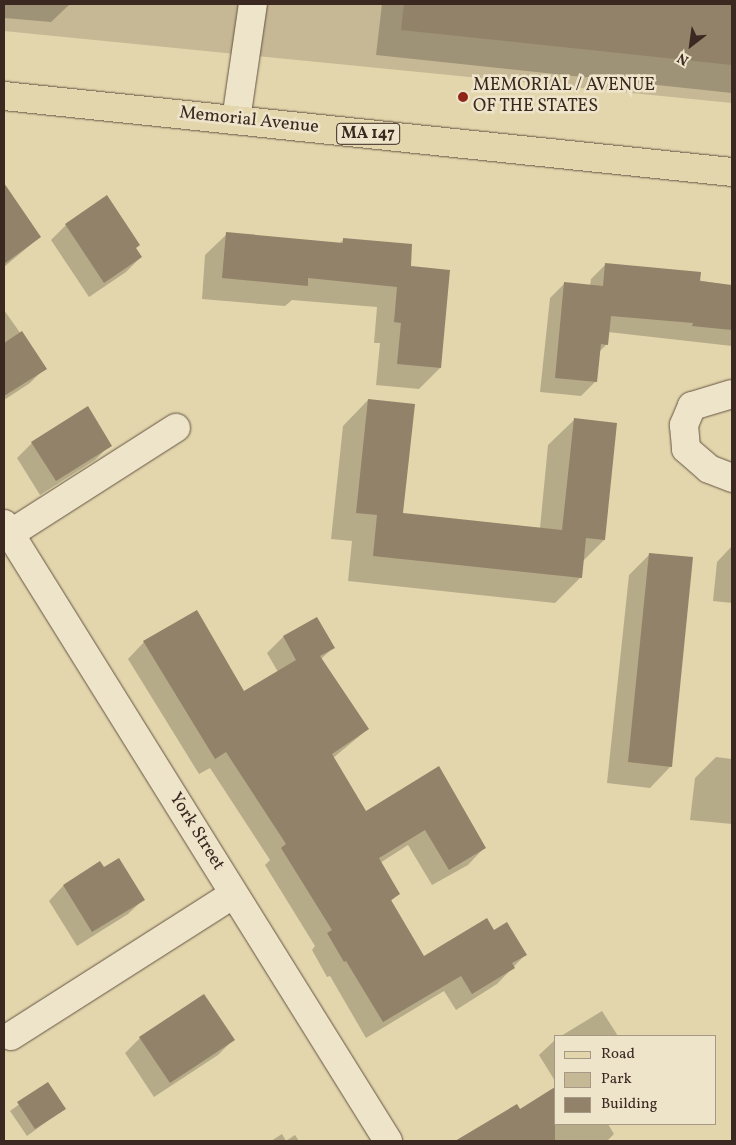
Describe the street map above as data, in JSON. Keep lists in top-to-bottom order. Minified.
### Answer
{"streets":{"main road":["Memorial Avenue","MA 147"],"street":["York Street"]},"places":["MEMORIAL / AVENUE OF THE STATES"],"legend":["Road","Park","Building"],"north":"bottom left"}
